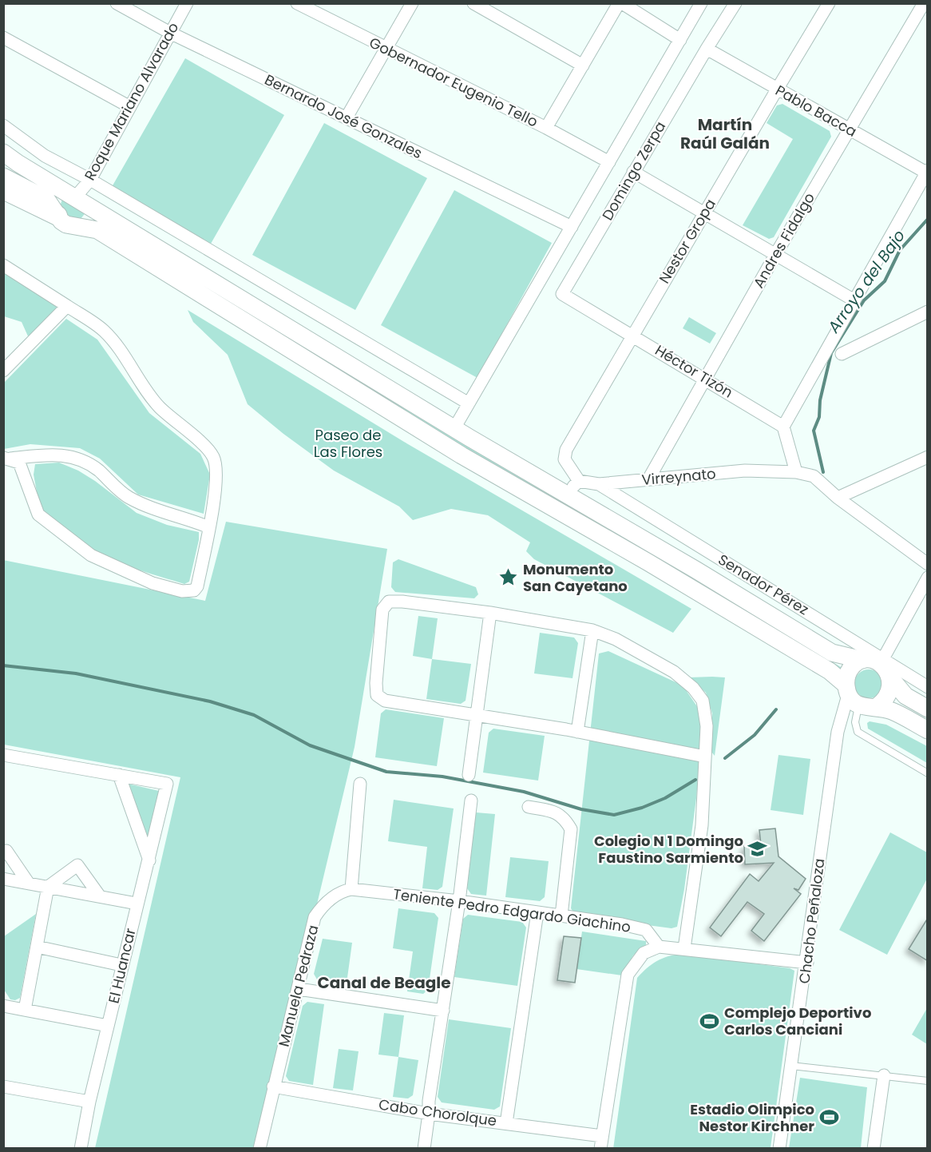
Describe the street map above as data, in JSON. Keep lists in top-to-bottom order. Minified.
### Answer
{"streets":{"street":["Gobernador Eugenio Tello","Roque Mariano Alvarado","Pablo Bacca","Bernardo José Gonzales","Domingo Zerpa","Andres Fidalgo","Nestor Gropa","Héctor Tizón","Virreynato","Senador Pérez","Teniente Pedro Edgardo Giachino","Chacho Peñaloza","El Huancar","Manuela Pedraza","Cabo Chorolque"]},"crossings":[["Roque Mariano Alvarado","Bernardo José Gonzales"],["Pablo Bacca","Domingo Zerpa"],["Pablo Bacca","Andres Fidalgo"],["Pablo Bacca","Nestor Gropa"],["Domingo Zerpa","Héctor Tizón"],["Andres Fidalgo","Héctor Tizón"],["Andres Fidalgo","Virreynato"],["Nestor Gropa","Héctor Tizón"],["Nestor Gropa","Virreynato"],["Virreynato","Senador Pérez"],["Senador Pérez","Chacho Peñaloza"],["Teniente Pedro Edgardo Giachino","Manuela Pedraza"],["Manuela Pedraza","Cabo Chorolque"]],"districts":["Martín Raúl Galán","Canal de Beagle"],"water":["Arroyo del Bajo"],"parks":["Paseo de Las Flores"],"places":{"place":["Monumento San Cayetano"],"school or university":["Colegio N 1 Domingo Faustino Sarmiento"],"sports":["Complejo Deportivo Carlos Canciani","Estadio Olimpico Nestor Kirchner"]}}
